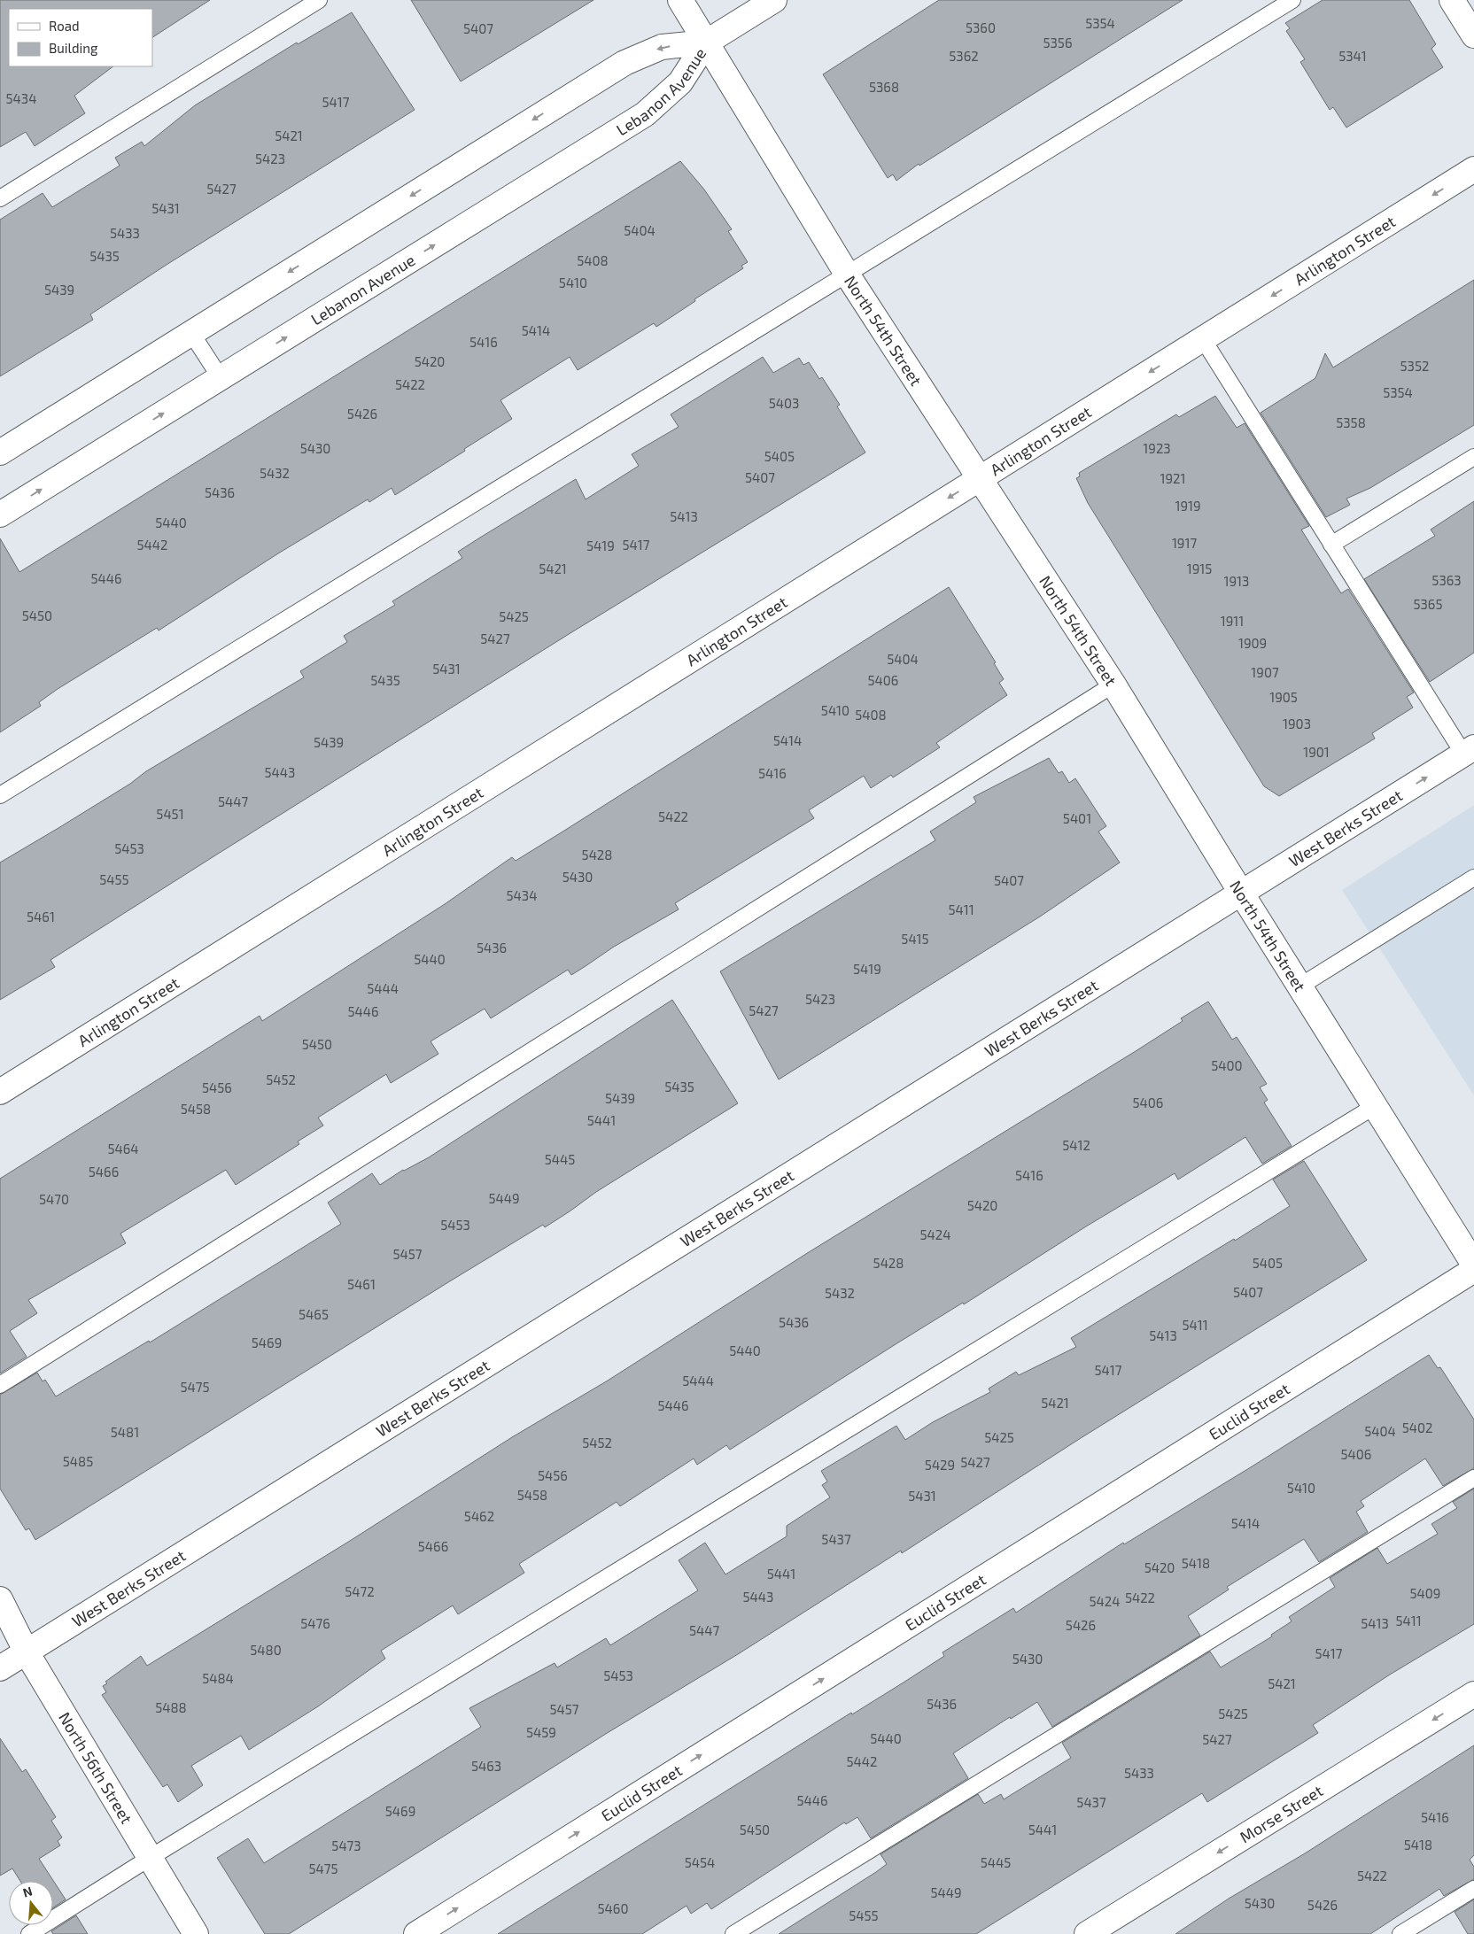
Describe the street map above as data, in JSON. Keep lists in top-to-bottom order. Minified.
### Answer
{"streets":{"street":["Lebanon Avenue","Arlington Street","North 54th Street","West Berks Street","Euclid Street","North 56th Street","Morse Street"]},"crossings":[["Lebanon Avenue","North 54th Street"],["Arlington Street","North 54th Street"],["North 54th Street","West Berks Street"],["West Berks Street","North 56th Street"]],"one_way":["Arlington Street","Euclid Street","Morse Street"],"house_numbers":["5354","5360","5407","5356","5362","5341","5368","5434","5417","5421","5423","5427","5431","5404","5433","5435","5408","5410","5439","5414","5416","5420","5352","5422","5354","5403","5426","5358","5430","1923","5405","5432","5407","1921","5436","1919","5413","5440","1917","5442","5417","5419","5421","1915","5446","5363","1913","5365","5450","5425","1911","5427","1909","5404","5431","1907","5435","5406","1905","5410","5408","1903","5414","5439","1901","5443","5416","5447","5451","5422","5401","5453","5428","5430","5455","5407","5434","5411","5461","5415","5436","5440","5419","5444","5423","5427","5446","5450","5400","5452","5435","5456","5439","5406","5458","5441","5412","5464","5445","5466","5416","5449","5470","5420","5453","5424","5457","5428","5405","5461","5407","5432","5465","5436","5411","5413","5469","5440","5417","5444","5475","5421","5446","5402","5404","5481","5425","5452","5406","5485","5427","5429","5456","5410","5458","5431","5462","5414","5437","5466","5418","5420","5441","5472","5409","5443","5422","5424","5411","5476","5413","5426","5447","5480","5417","5430","5453","5484","5421","5436","5488","5457","5425","5459","5440","5427","5442","5463","5433","5446","5437","5469","5416","5450","5441","5418","5473","5454","5445","5475","5422","5449","5430","5426","5460","5455"],"legend":["Road","Building"],"north":"top"}
